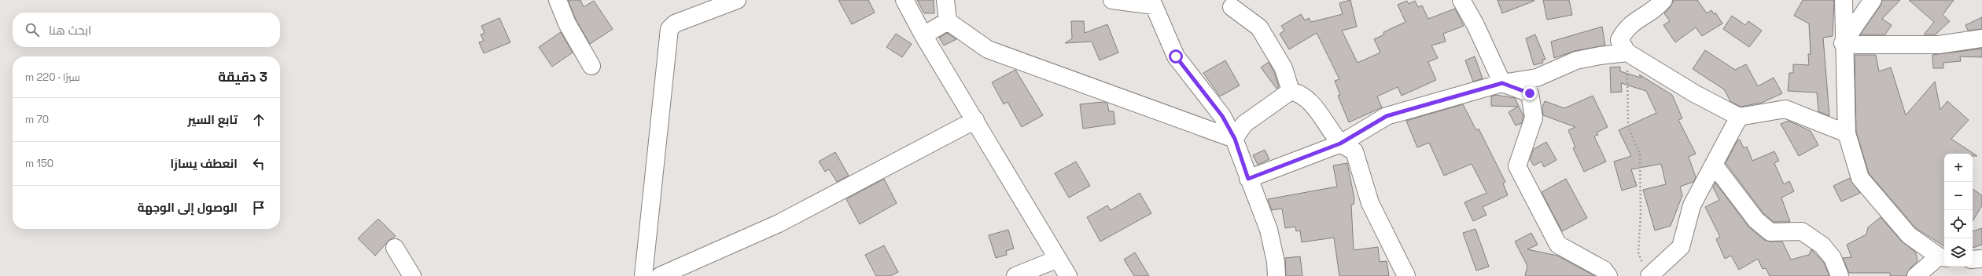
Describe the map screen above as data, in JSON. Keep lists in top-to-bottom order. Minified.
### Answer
{"page":{"search":"ابحث هنا","heading":["3 دقيقة","سيرًا · 220 m"],"list":[["تابع السير","70 m"],["انعطف يسارًا","150 m"],"الوصول إلى الوجهة"],"map_buttons":["+","−"]}}
